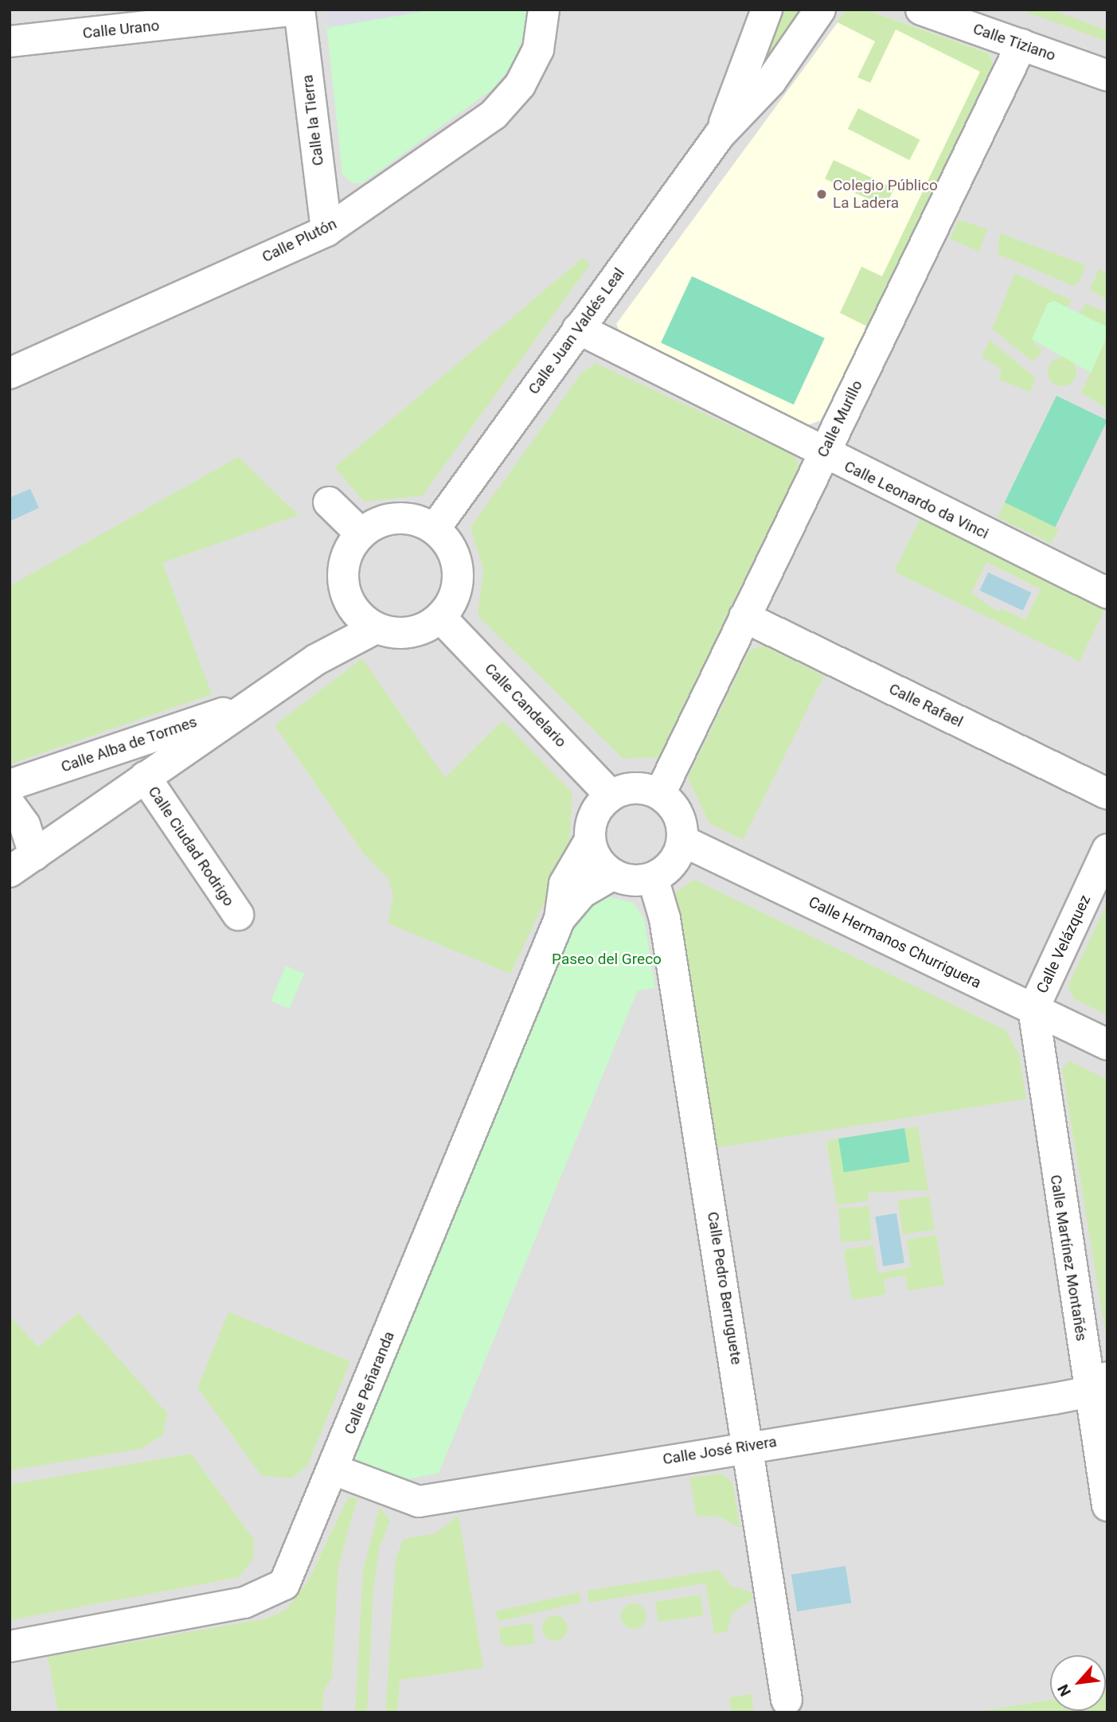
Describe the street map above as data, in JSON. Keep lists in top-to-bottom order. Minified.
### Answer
{"streets":{"street":["Calle Urano","Calle Tiziano","Calle la Tierra","Calle Plutón","Calle Juan Valdés Leal","Calle Murillo","Calle Leonardo da Vinci","Calle Candelario","Calle Rafael","Calle Alba de Tormes","Calle Ciudad Rodrigo","Calle Hermanos Churriguera","Calle Velázquez","Calle Martínez Montañés","Calle Pedro Berruguete","Calle Peñaranda","Calle José Rivera"]},"crossings":[["Calle Urano","Calle la Tierra"],["Calle Tiziano","Calle Murillo"],["Calle la Tierra","Calle Plutón"],["Calle Juan Valdés Leal","Calle Leonardo da Vinci"],["Calle Juan Valdés Leal","Calle Candelario"],["Calle Juan Valdés Leal","Calle Ciudad Rodrigo"],["Calle Murillo","Calle Leonardo da Vinci"],["Calle Murillo","Calle Candelario"],["Calle Murillo","Calle Rafael"],["Calle Murillo","Calle Hermanos Churriguera"],["Calle Murillo","Calle Pedro Berruguete"],["Calle Murillo","Calle Peñaranda"],["Calle Candelario","Calle Ciudad Rodrigo"],["Calle Candelario","Calle Hermanos Churriguera"],["Calle Candelario","Calle Pedro Berruguete"],["Calle Candelario","Calle Peñaranda"],["Calle Alba de Tormes","Calle Ciudad Rodrigo"],["Calle Hermanos Churriguera","Calle Velázquez"],["Calle Hermanos Churriguera","Calle Martínez Montañés"],["Calle Hermanos Churriguera","Calle Pedro Berruguete"],["Calle Hermanos Churriguera","Calle Peñaranda"],["Calle Velázquez","Calle Martínez Montañés"],["Calle Martínez Montañés","Calle José Rivera"],["Calle Pedro Berruguete","Calle Peñaranda"],["Calle Pedro Berruguete","Calle José Rivera"],["Calle Peñaranda","Calle José Rivera"]],"parks":["Paseo del Greco"],"places":["Colegio Público La Ladera"],"north":"bottom left"}
